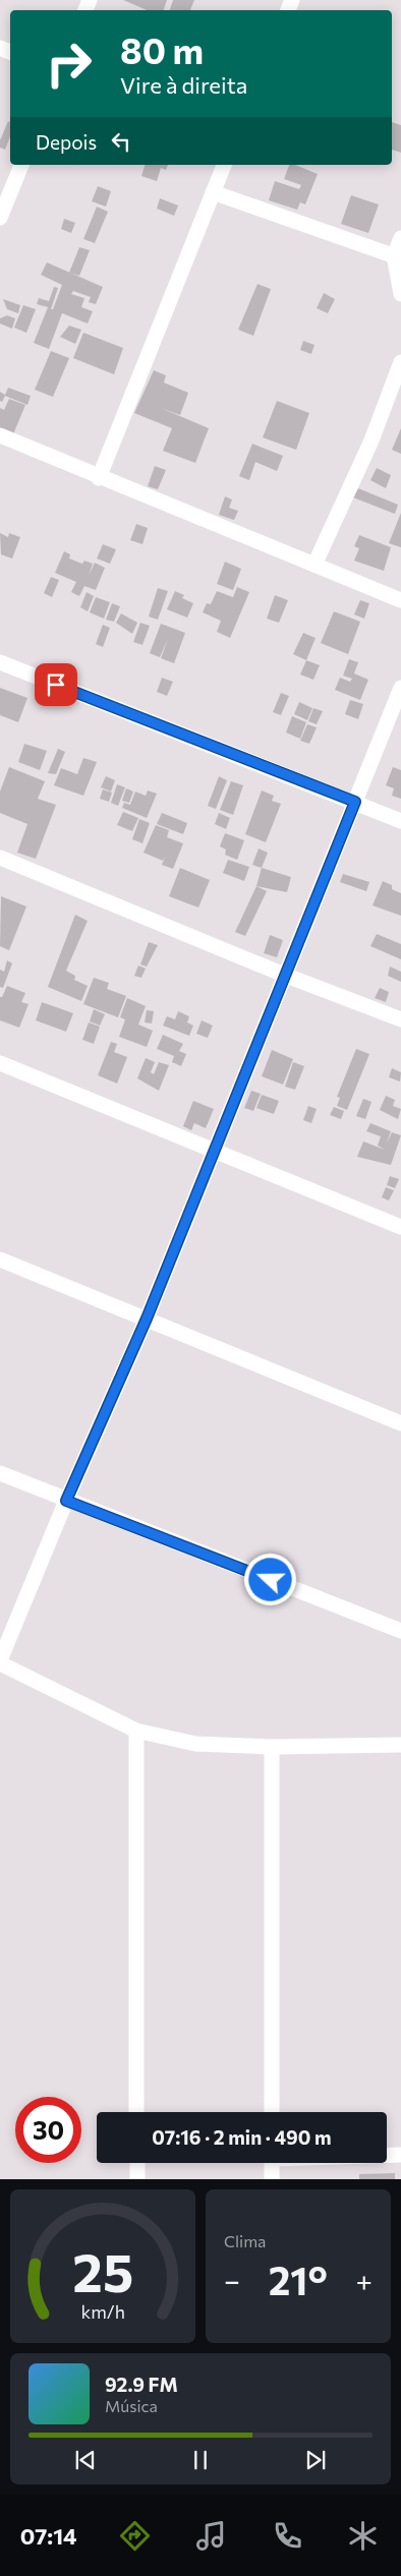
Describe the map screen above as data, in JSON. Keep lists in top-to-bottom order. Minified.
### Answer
{"page":{"turn":["80 m","Vire à direita"],"then":"Depois","limit":"30","trip":"07:16 · 2 min · 490 m","tile":"Clima","heat":["−","21°","+"],"song":["92.9 FM","Música"],"tabs":"07:14","gauge":["25","km/h"]}}
